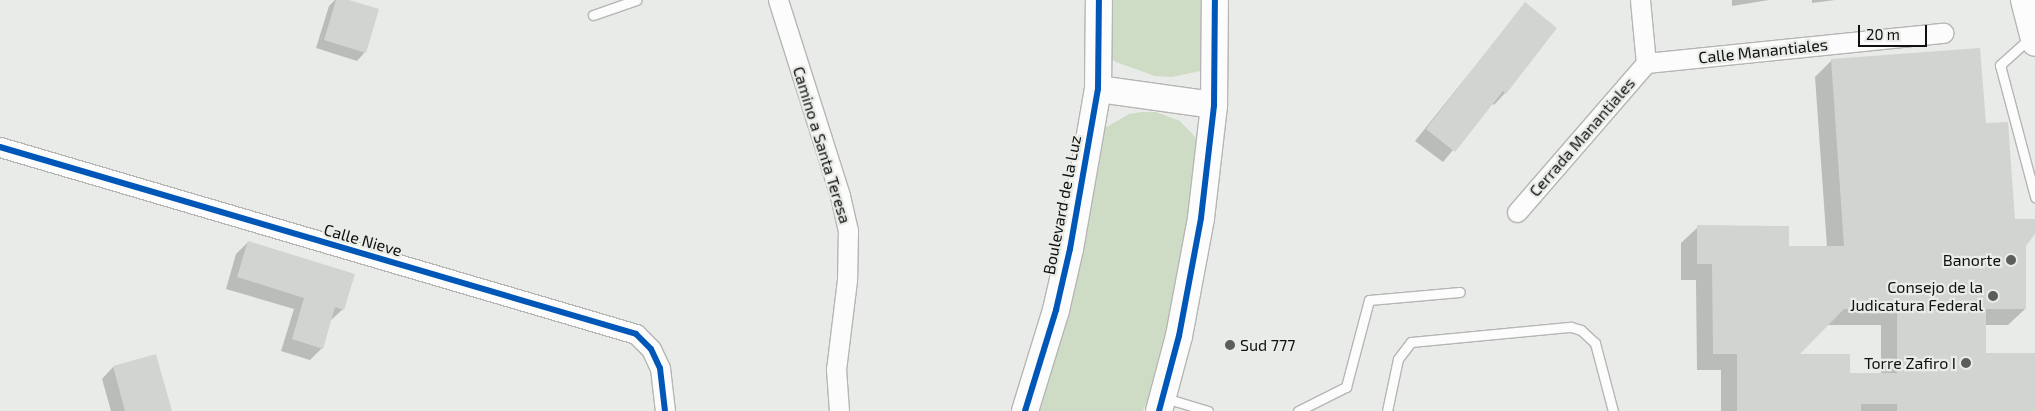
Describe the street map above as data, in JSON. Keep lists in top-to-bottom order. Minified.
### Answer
{"streets":{"street":["Calle Manantiales","Cerrada Manantiales","Camino a Santa Teresa","Boulevard de la Luz","Calle Nieve"]},"crossings":[["Calle Manantiales","Cerrada Manantiales"]],"places":["Banorte","Consejo de la Judicatura Federal","Sud 777","Torre Zafiro I"],"scale_bar":"20 m"}
